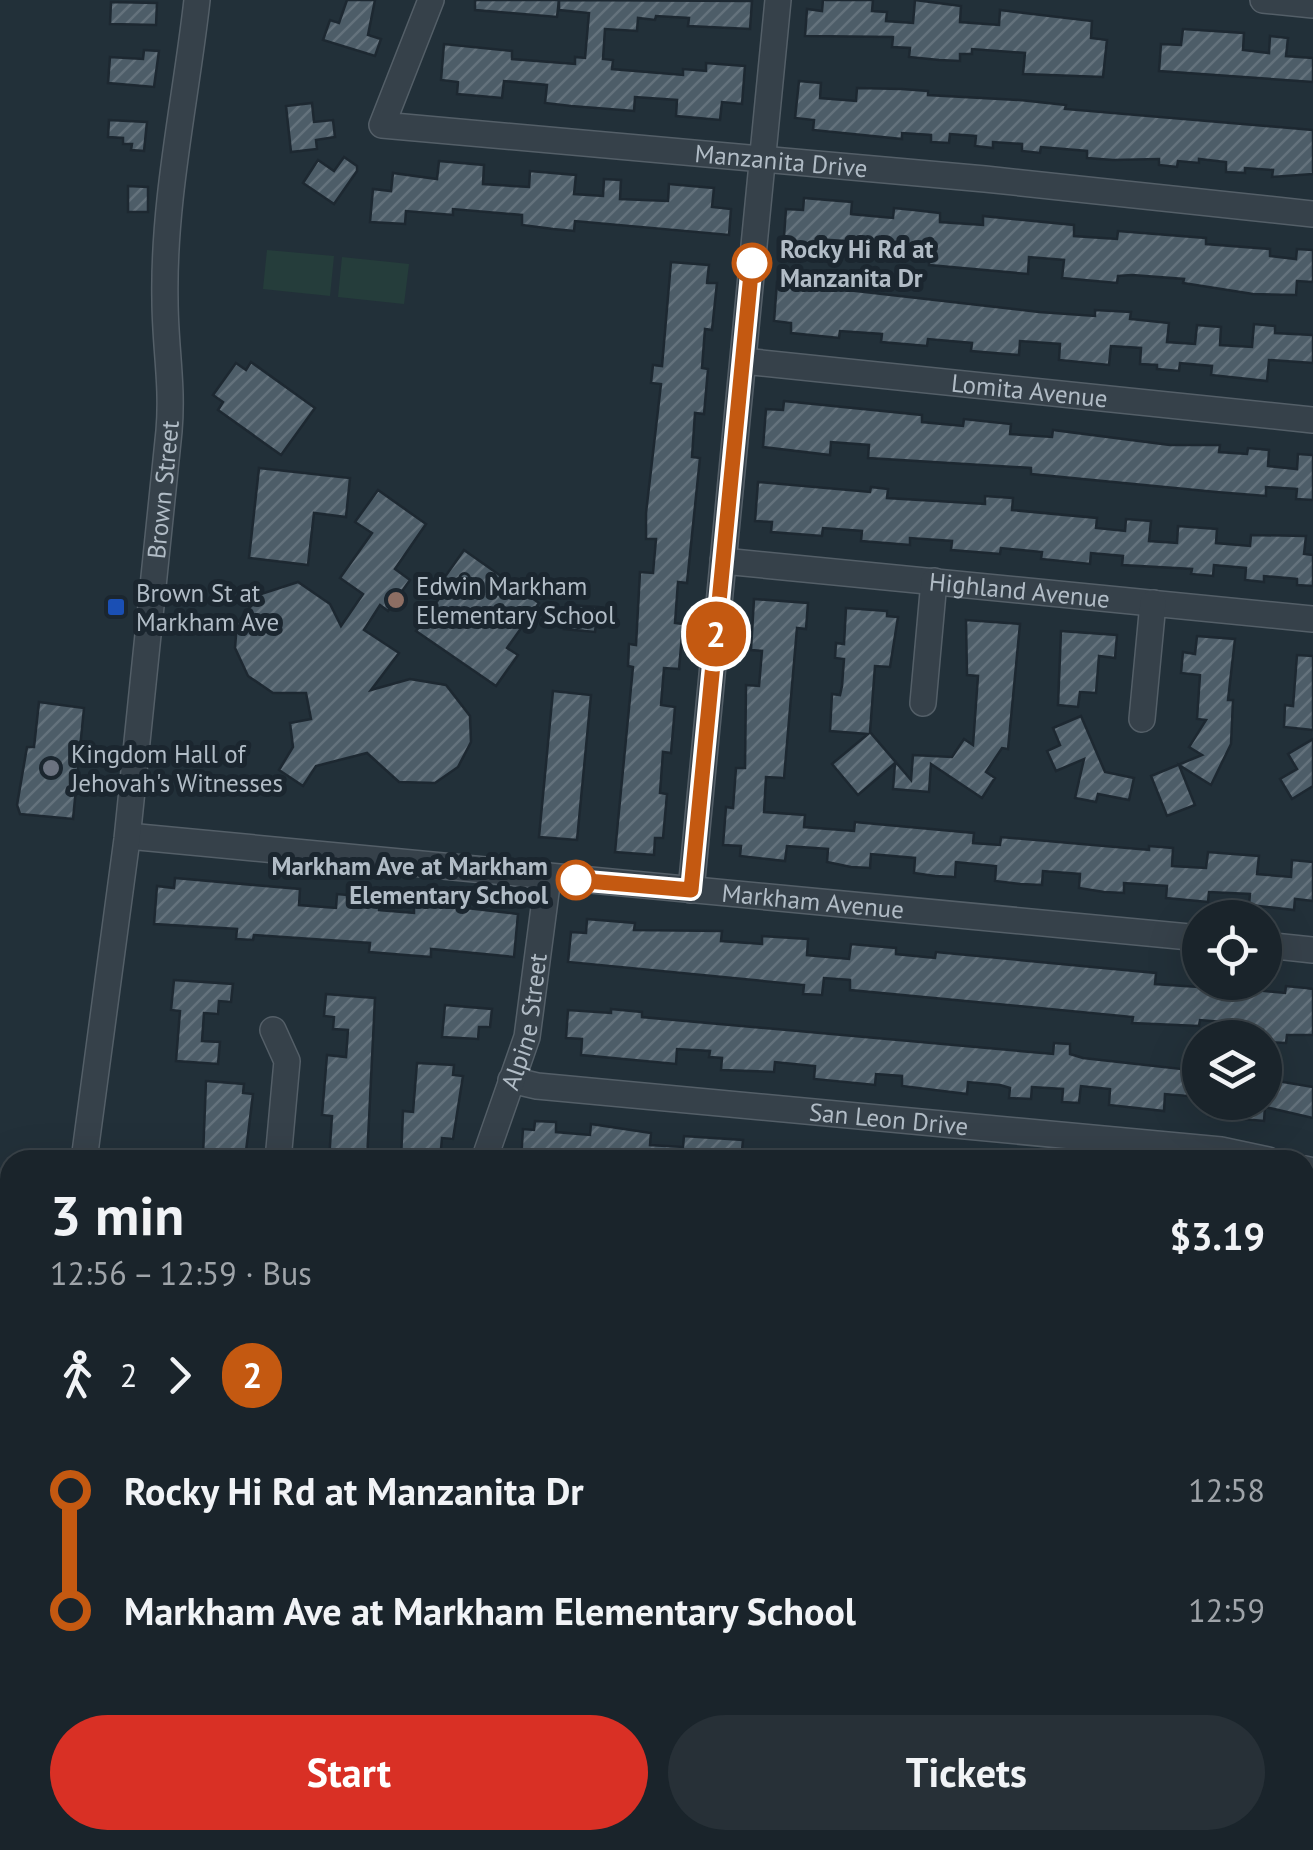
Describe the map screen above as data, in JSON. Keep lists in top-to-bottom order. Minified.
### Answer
{"streets":{"street":["Manzanita Drive","Lomita Avenue","Brown Street","Highland Avenue","Markham Avenue","Alpine Street","San Leon Drive"]},"crossings":[["Brown Street","Markham Avenue"],["Markham Avenue","Alpine Street"],["Alpine Street","San Leon Drive"]],"places":{"other":["Rocky Hi Rd at Manzanita Dr","Edwin Markham Elementary School","Kingdom Hall of Jehovah's Witnesses","Markham Ave at Markham Elementary School"],"transit":["Brown St at Markham Ave"]},"lines":["bus line 2"],"page":{"on_map":"2","heading":["3 min","12:56 – 12:59 · Bus","$3.19"],"legs":["2","2"],"list":[{"name":"Rocky Hi Rd at Manzanita Dr","value":"12:58"},{"name":"Markham Ave at Markham Elementary School","value":"12:59"}],"buttons":["Start","Tickets"]}}
